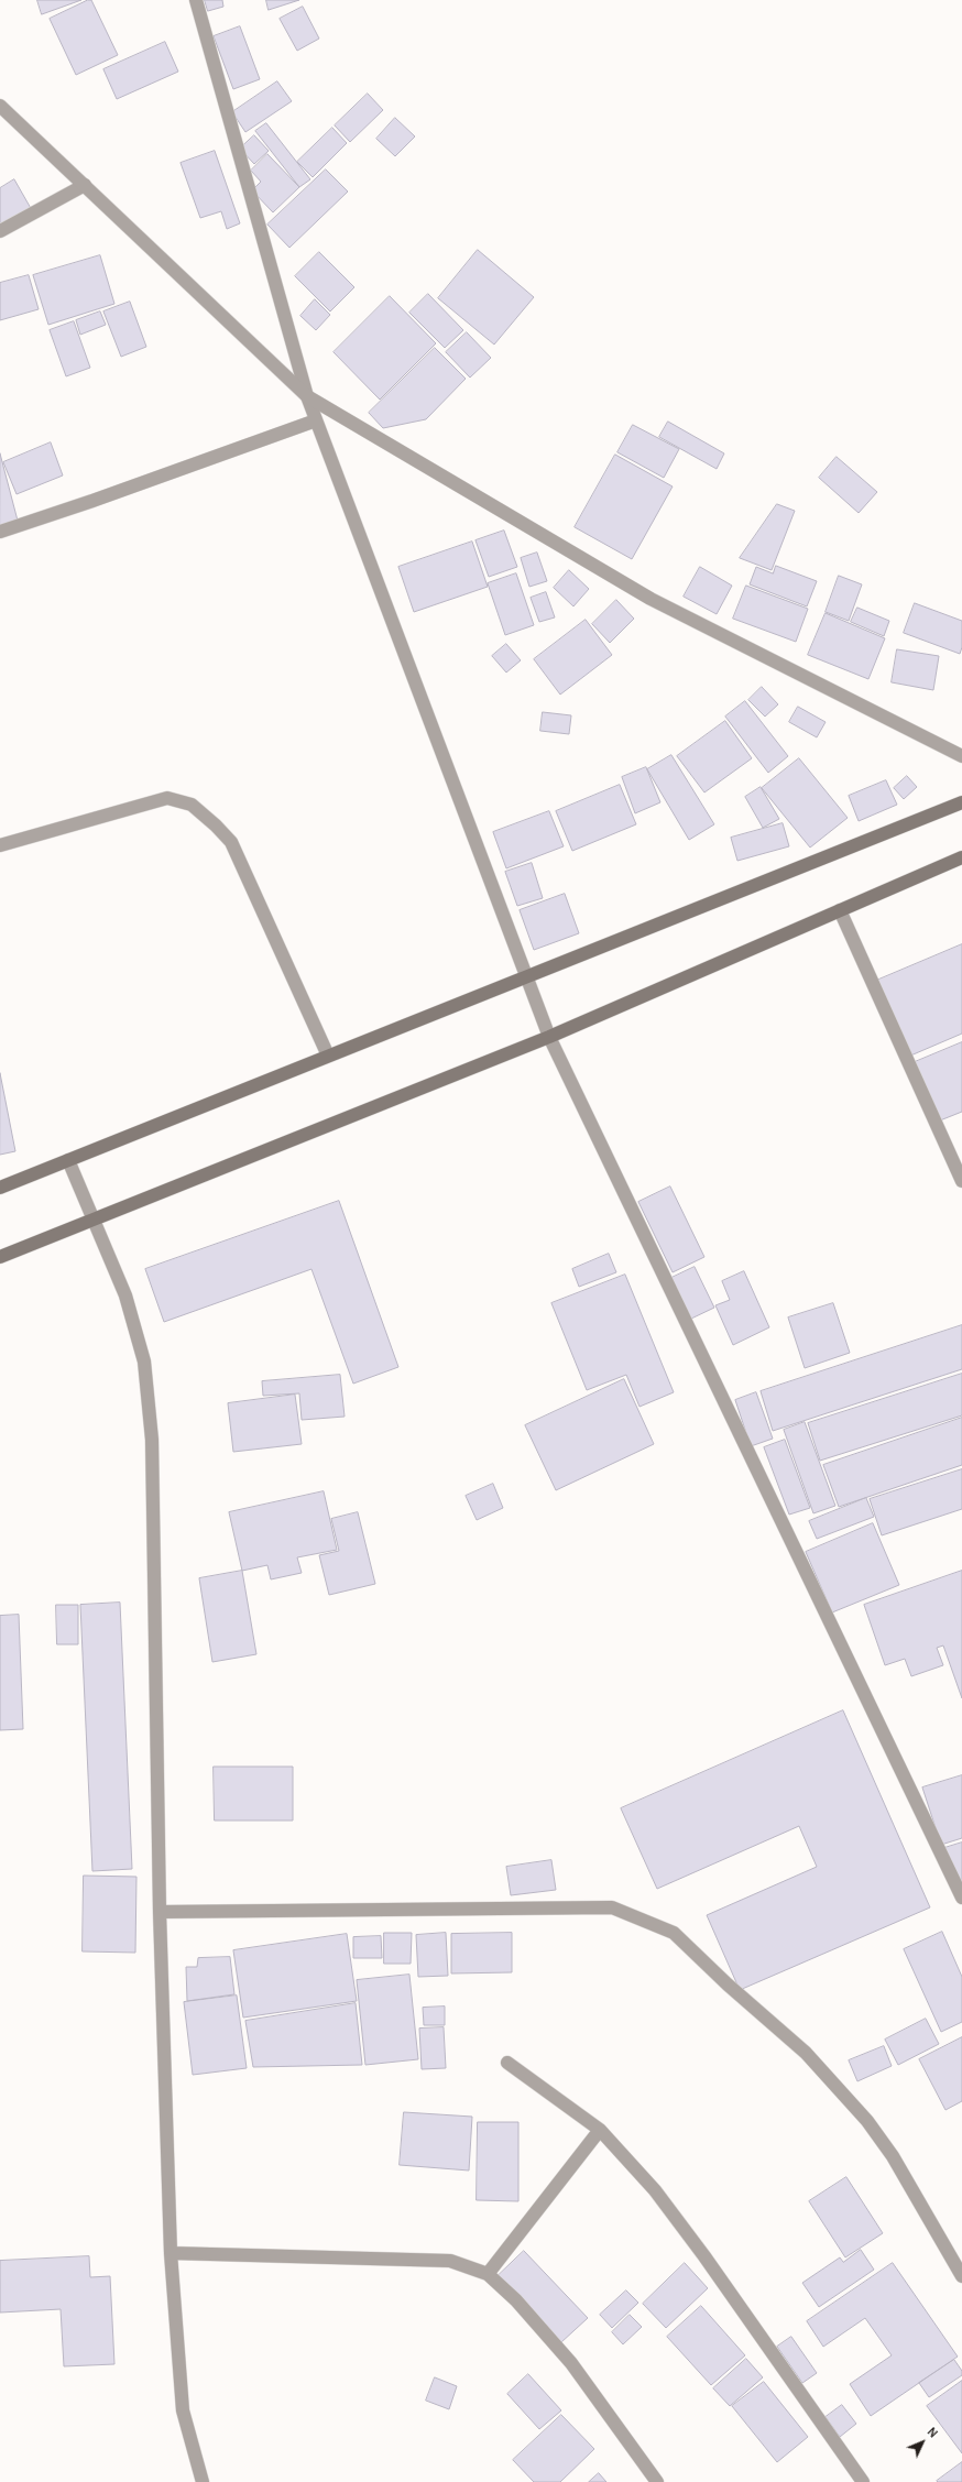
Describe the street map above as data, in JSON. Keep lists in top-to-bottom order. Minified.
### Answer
{"north":"top right"}
